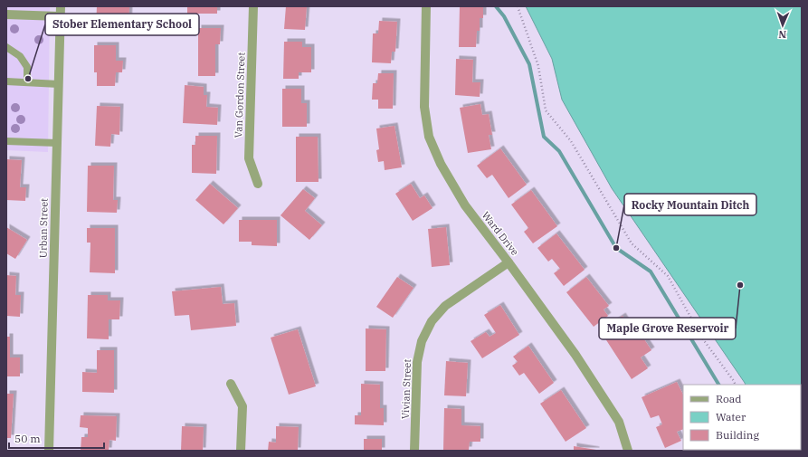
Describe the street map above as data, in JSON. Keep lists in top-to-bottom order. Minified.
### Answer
{"streets":{"street":["Van Gordon Street","Urban Street","Ward Drive","Vivian Street"]},"crossings":[["Ward Drive","Vivian Street"]],"places":["Stober Elementary School","Rocky Mountain Ditch","Maple Grove Reservoir"],"legend":["Road","Water","Building"],"scale_bar":"50 m","north":"bottom"}
